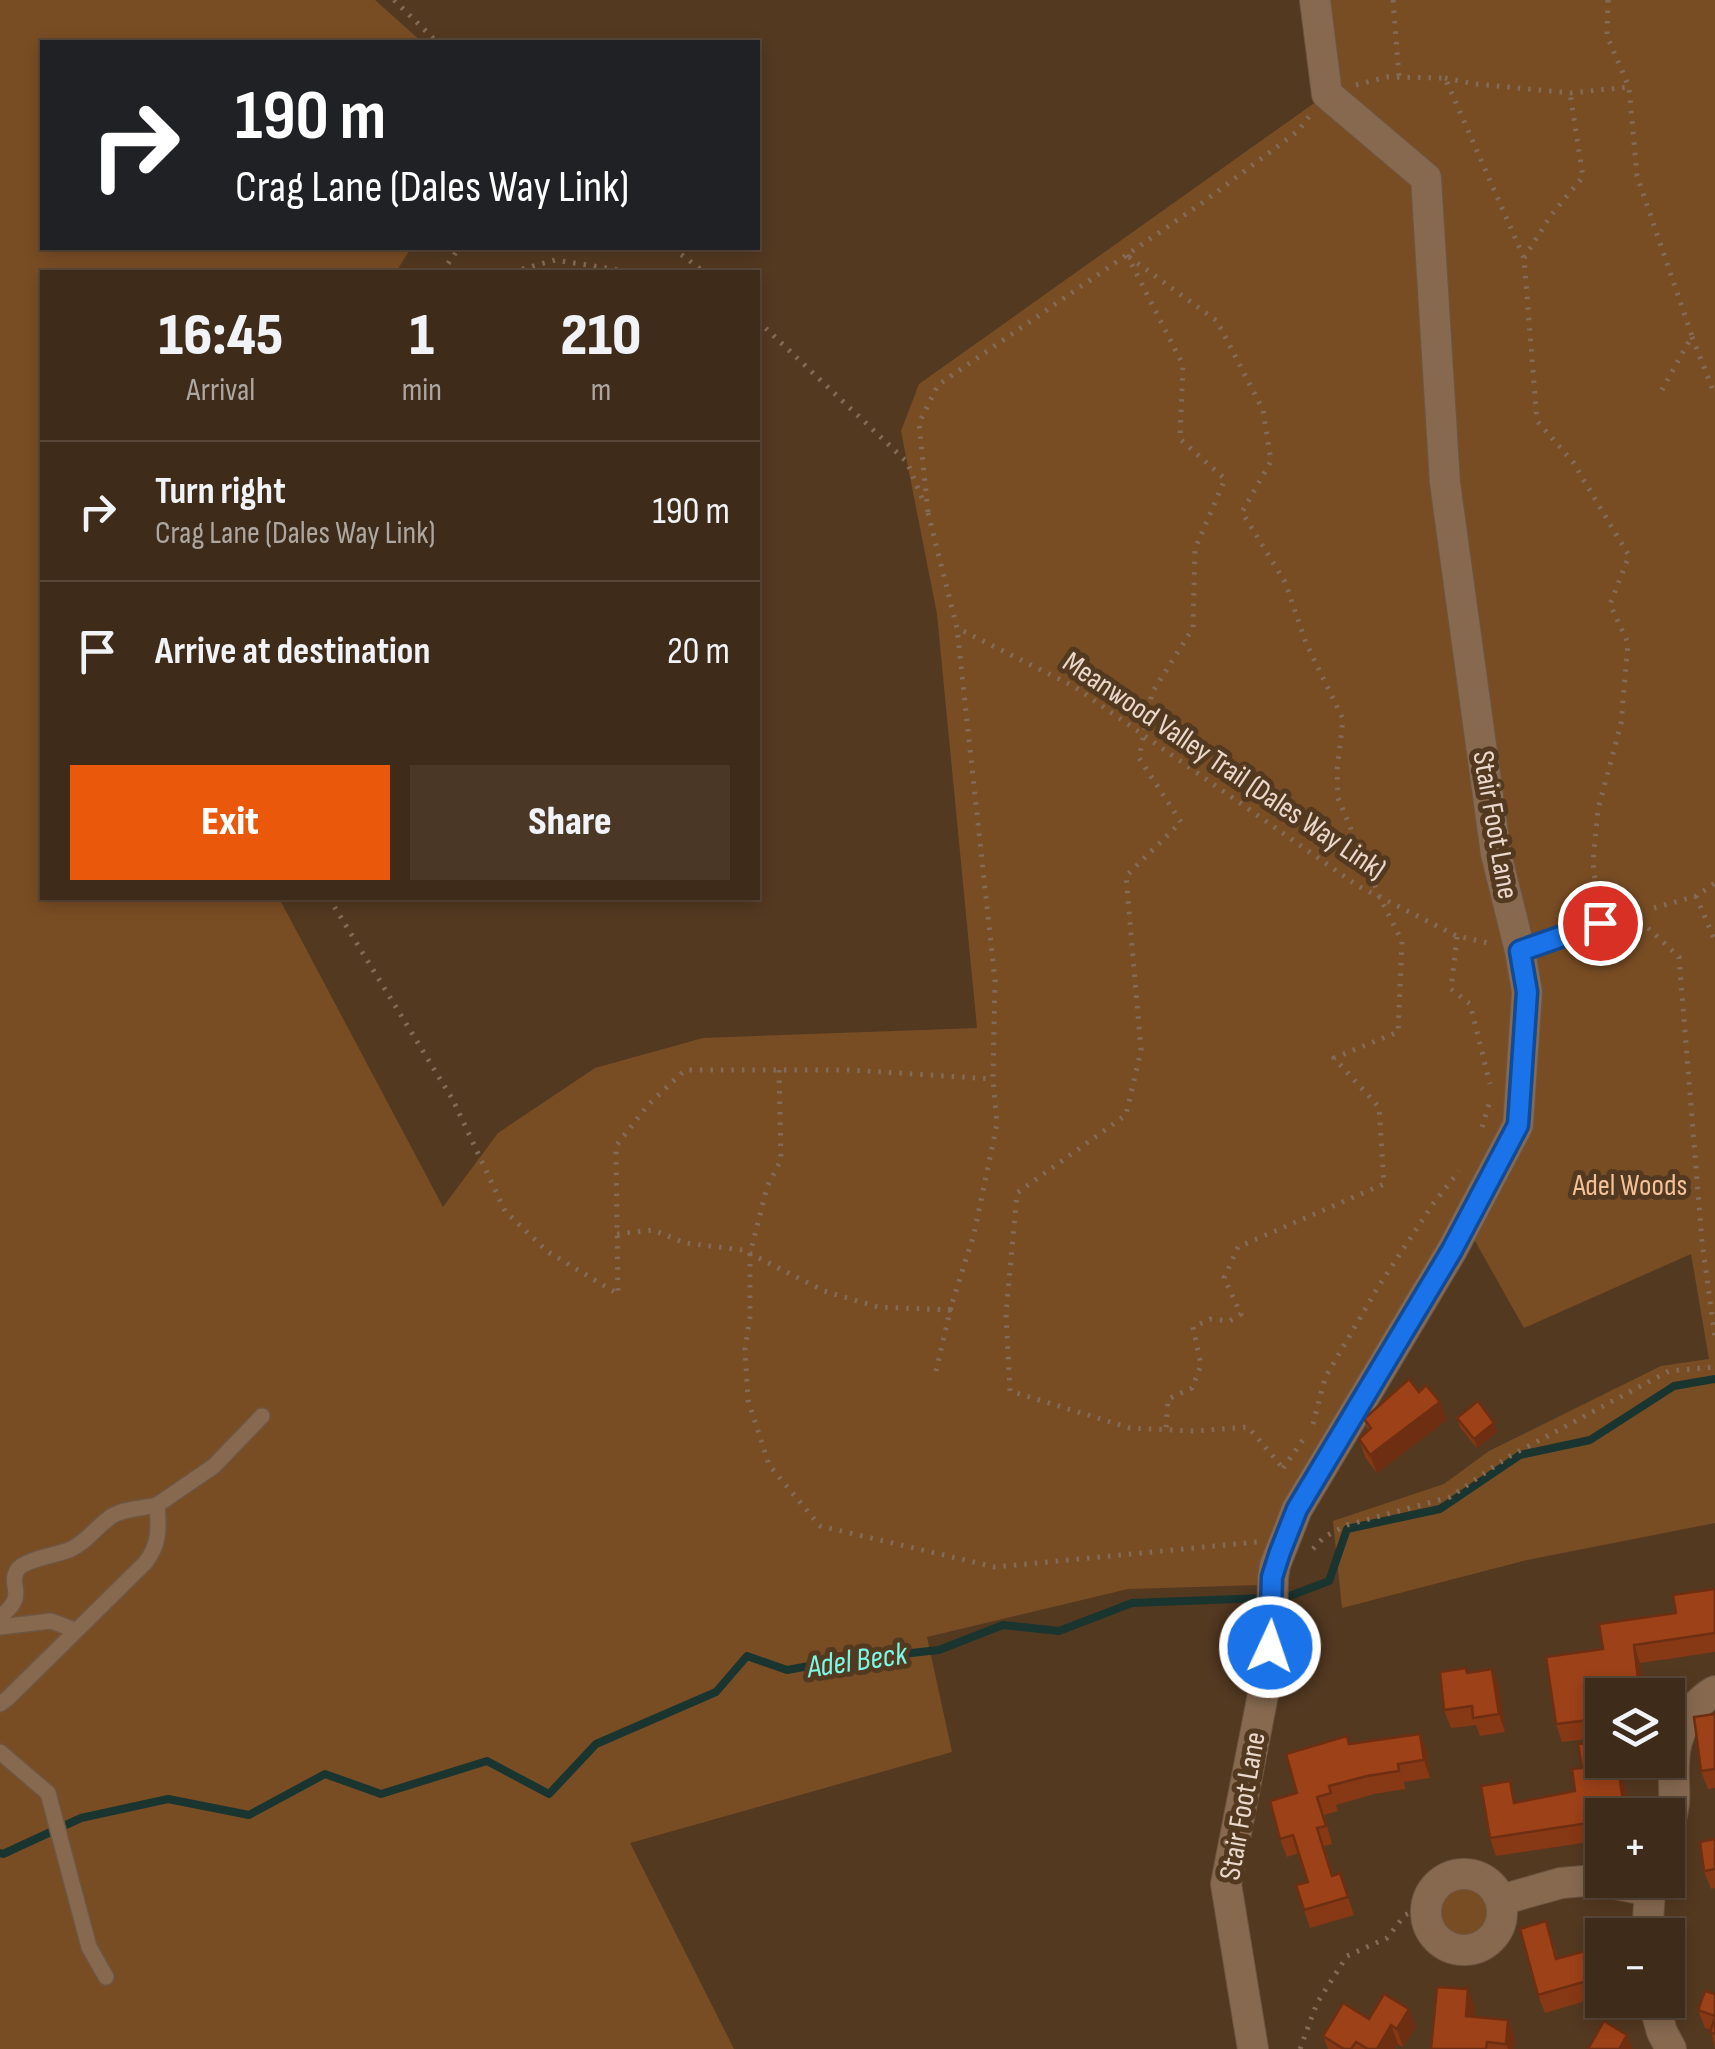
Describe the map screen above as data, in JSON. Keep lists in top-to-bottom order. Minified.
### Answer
{"streets":{"street":["Stair Foot Lane"],"path":["Meanwood Valley Trail (Dales Way Link)"]},"crossings":[["Meanwood Valley Trail (Dales Way Link)","Stair Foot Lane"]],"water":["Adel Beck"],"parks":["Adel Woods"],"page":{"turn":["190 m","Crag Lane (Dales Way Link)"],"eta":["16:45","Arrival","1","min","210","m"],"list":[{"name":"Turn right","note":"Crag Lane (Dales Way Link)","value":"190 m"},{"name":"Arrive at destination","value":"20 m"}],"buttons":["Exit","Share"],"map_buttons":["+","−"]}}
